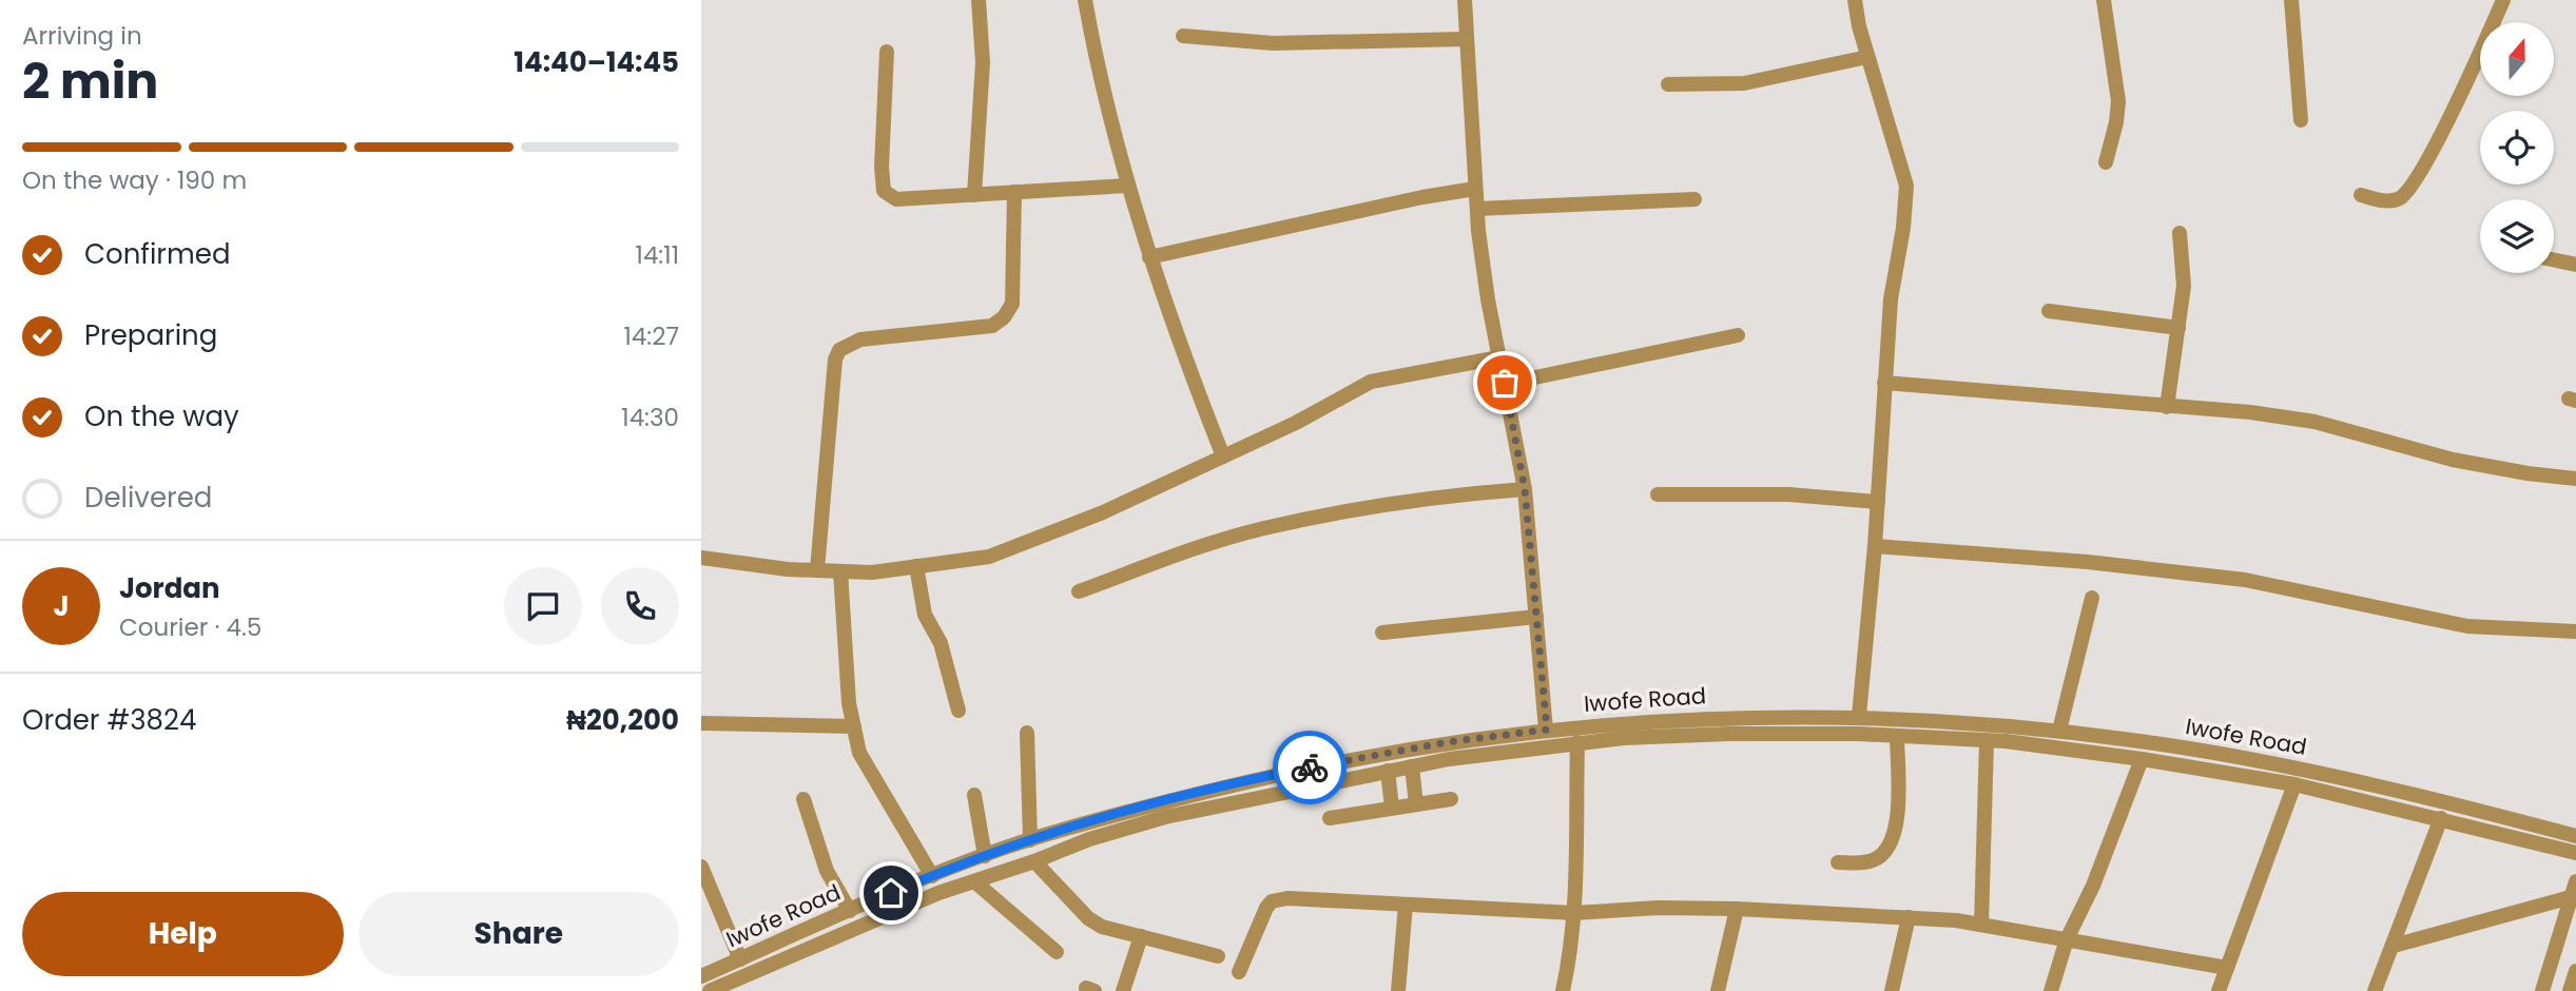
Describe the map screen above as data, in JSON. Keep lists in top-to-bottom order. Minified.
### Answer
{"streets":{"street":["Iwofe Road"]},"north":"top","page":{"heading":["2 min","Arriving in","14:40–14:45"],"panel":["Jordan","Courier · 4.5","Order #3824","₦20,200"],"bar":"On the way · 190 m","list":[["Confirmed","14:11"],["Preparing","14:27"],["On the way","14:30"],"Delivered"],"round":"J","buttons":["Help","Share"]}}
